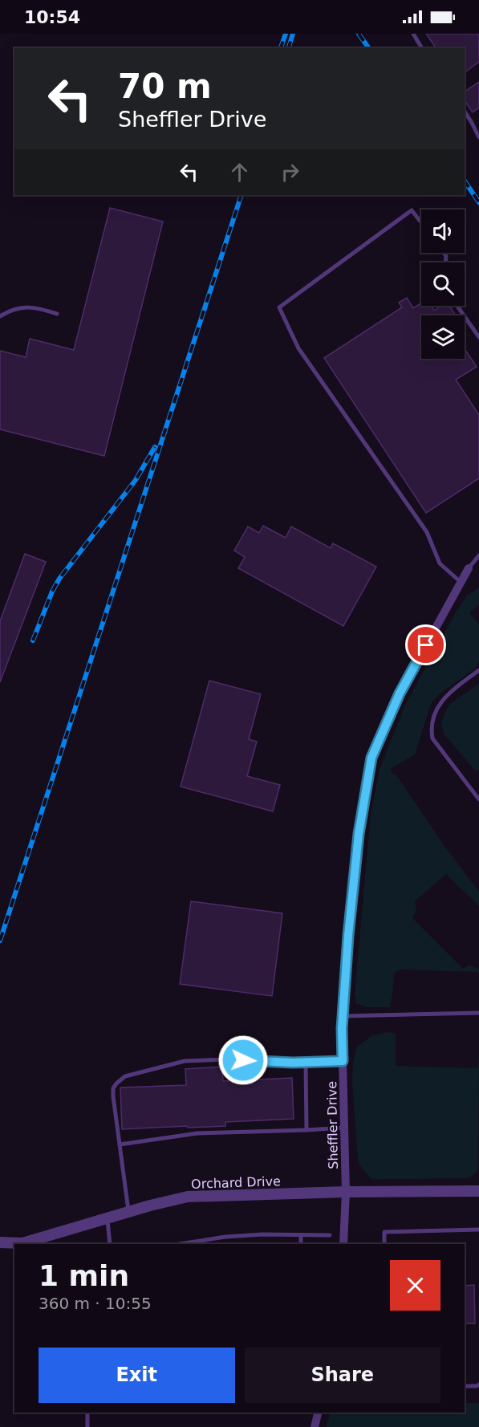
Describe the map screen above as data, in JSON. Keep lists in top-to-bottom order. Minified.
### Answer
{"streets":{"street":["Sheffler Drive","Orchard Drive"]},"crossings":[["Sheffler Drive","Orchard Drive"]],"page":{"status":"10:54","turn":["70 m","Sheffler Drive"],"heading":["1 min","360 m · 10:55"],"buttons":["Exit","Share"]}}
